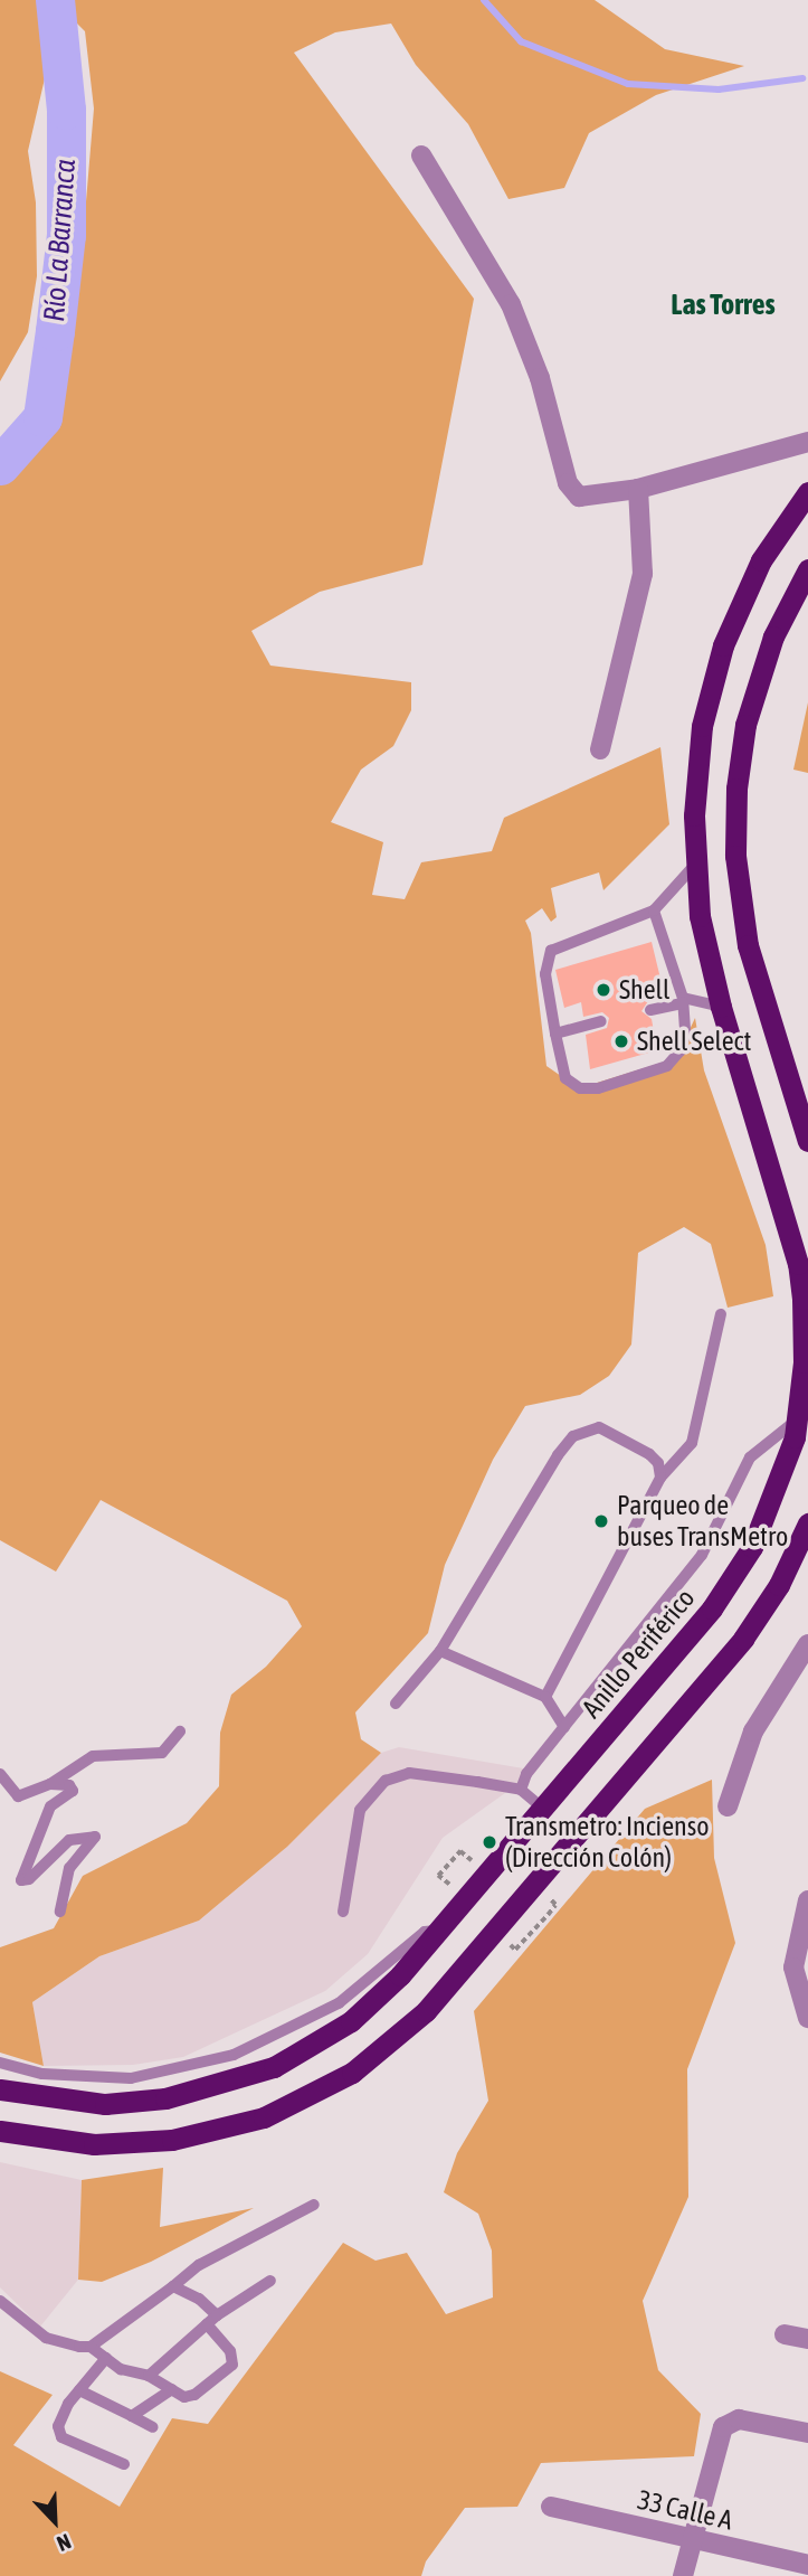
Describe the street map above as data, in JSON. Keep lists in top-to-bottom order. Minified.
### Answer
{"streets":{"highway":["Anillo Periférico"],"street":["33 Calle A"]},"districts":["Las Torres"],"water":["Río La Barranca"],"places":["Shell","Shell Select","Parqueo de buses TransMetro","Transmetro: Incienso (Dirección Colón)"],"north":"bottom right"}
